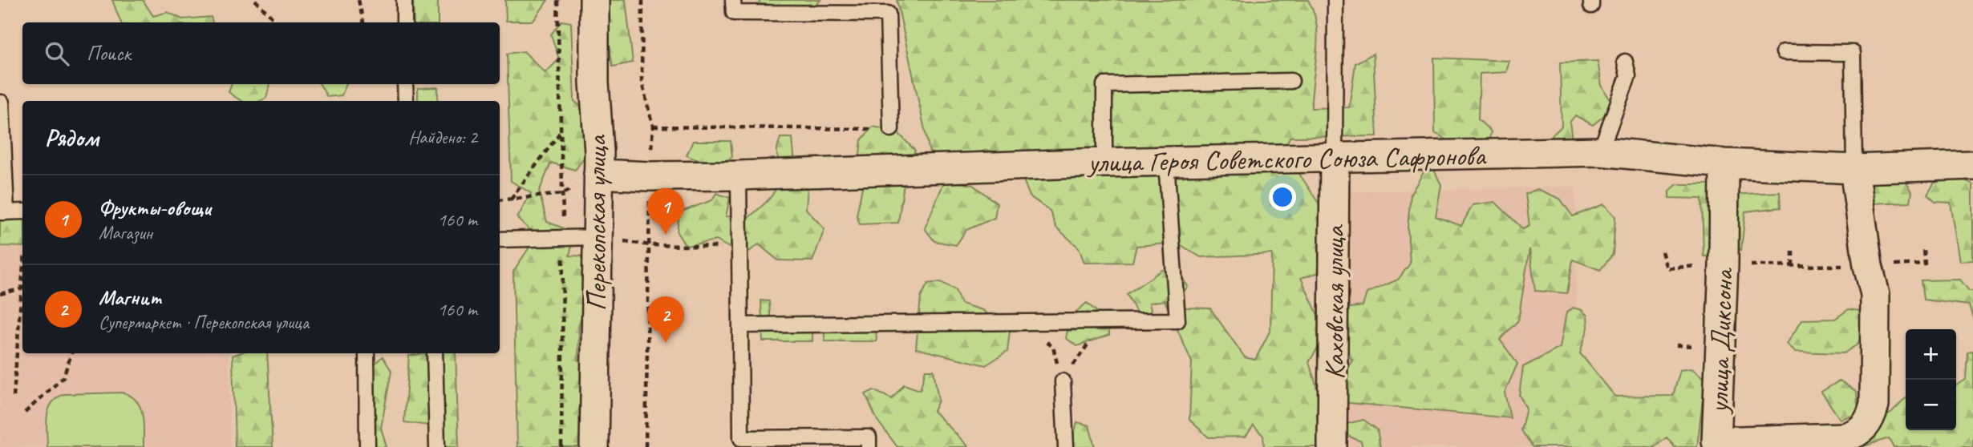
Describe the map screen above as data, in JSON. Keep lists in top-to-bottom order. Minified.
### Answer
{"streets":{"street":["улица Героя Советского Союза Сафронова","Перекопская улица","Каховская улица","улица Диксона"]},"crossings":[["улица Героя Советского Союза Сафронова","Перекопская улица"],["улица Героя Советского Союза Сафронова","Каховская улица"],["улица Героя Советского Союза Сафронова","улица Диксона"]],"page":{"search":"Поиск","heading":["Рядом","Найдено: 2"],"list":[{"mark":"1","name":"Фрукты-овощи","note":"Магазин","value":"160 m"},{"mark":"2","name":"Магнит","note":"Супермаркет · Перекопская улица","value":"160 m"}],"pins":["1","2"],"map_buttons":["+","−"]}}
